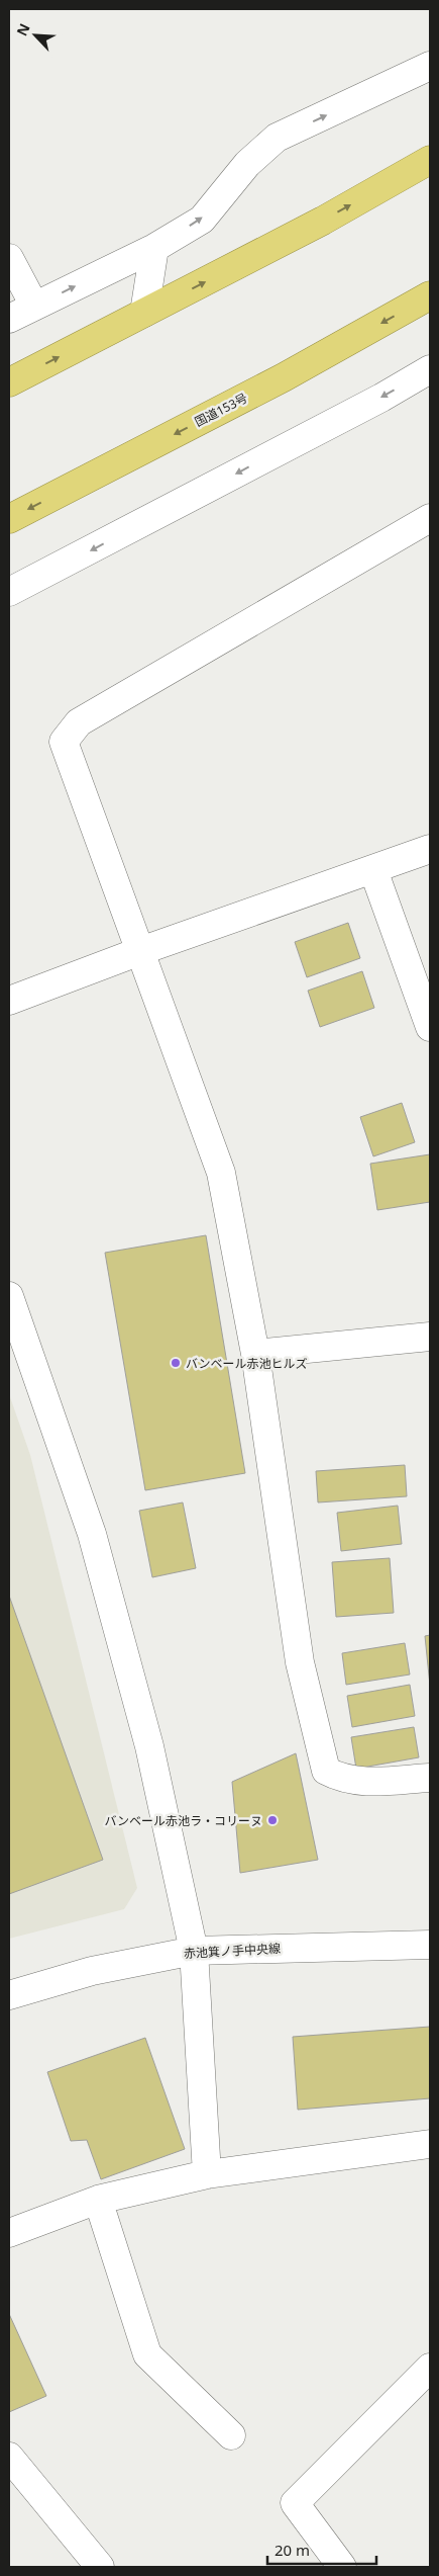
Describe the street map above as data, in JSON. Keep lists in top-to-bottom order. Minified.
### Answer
{"streets":{"highway":["国道153号"],"street":["赤池箕ノ手中央線"]},"places":["バンベール赤池ヒルズ","バンベール赤池ラ・コリーヌ"],"scale_bar":"20 m","north":"top left"}
